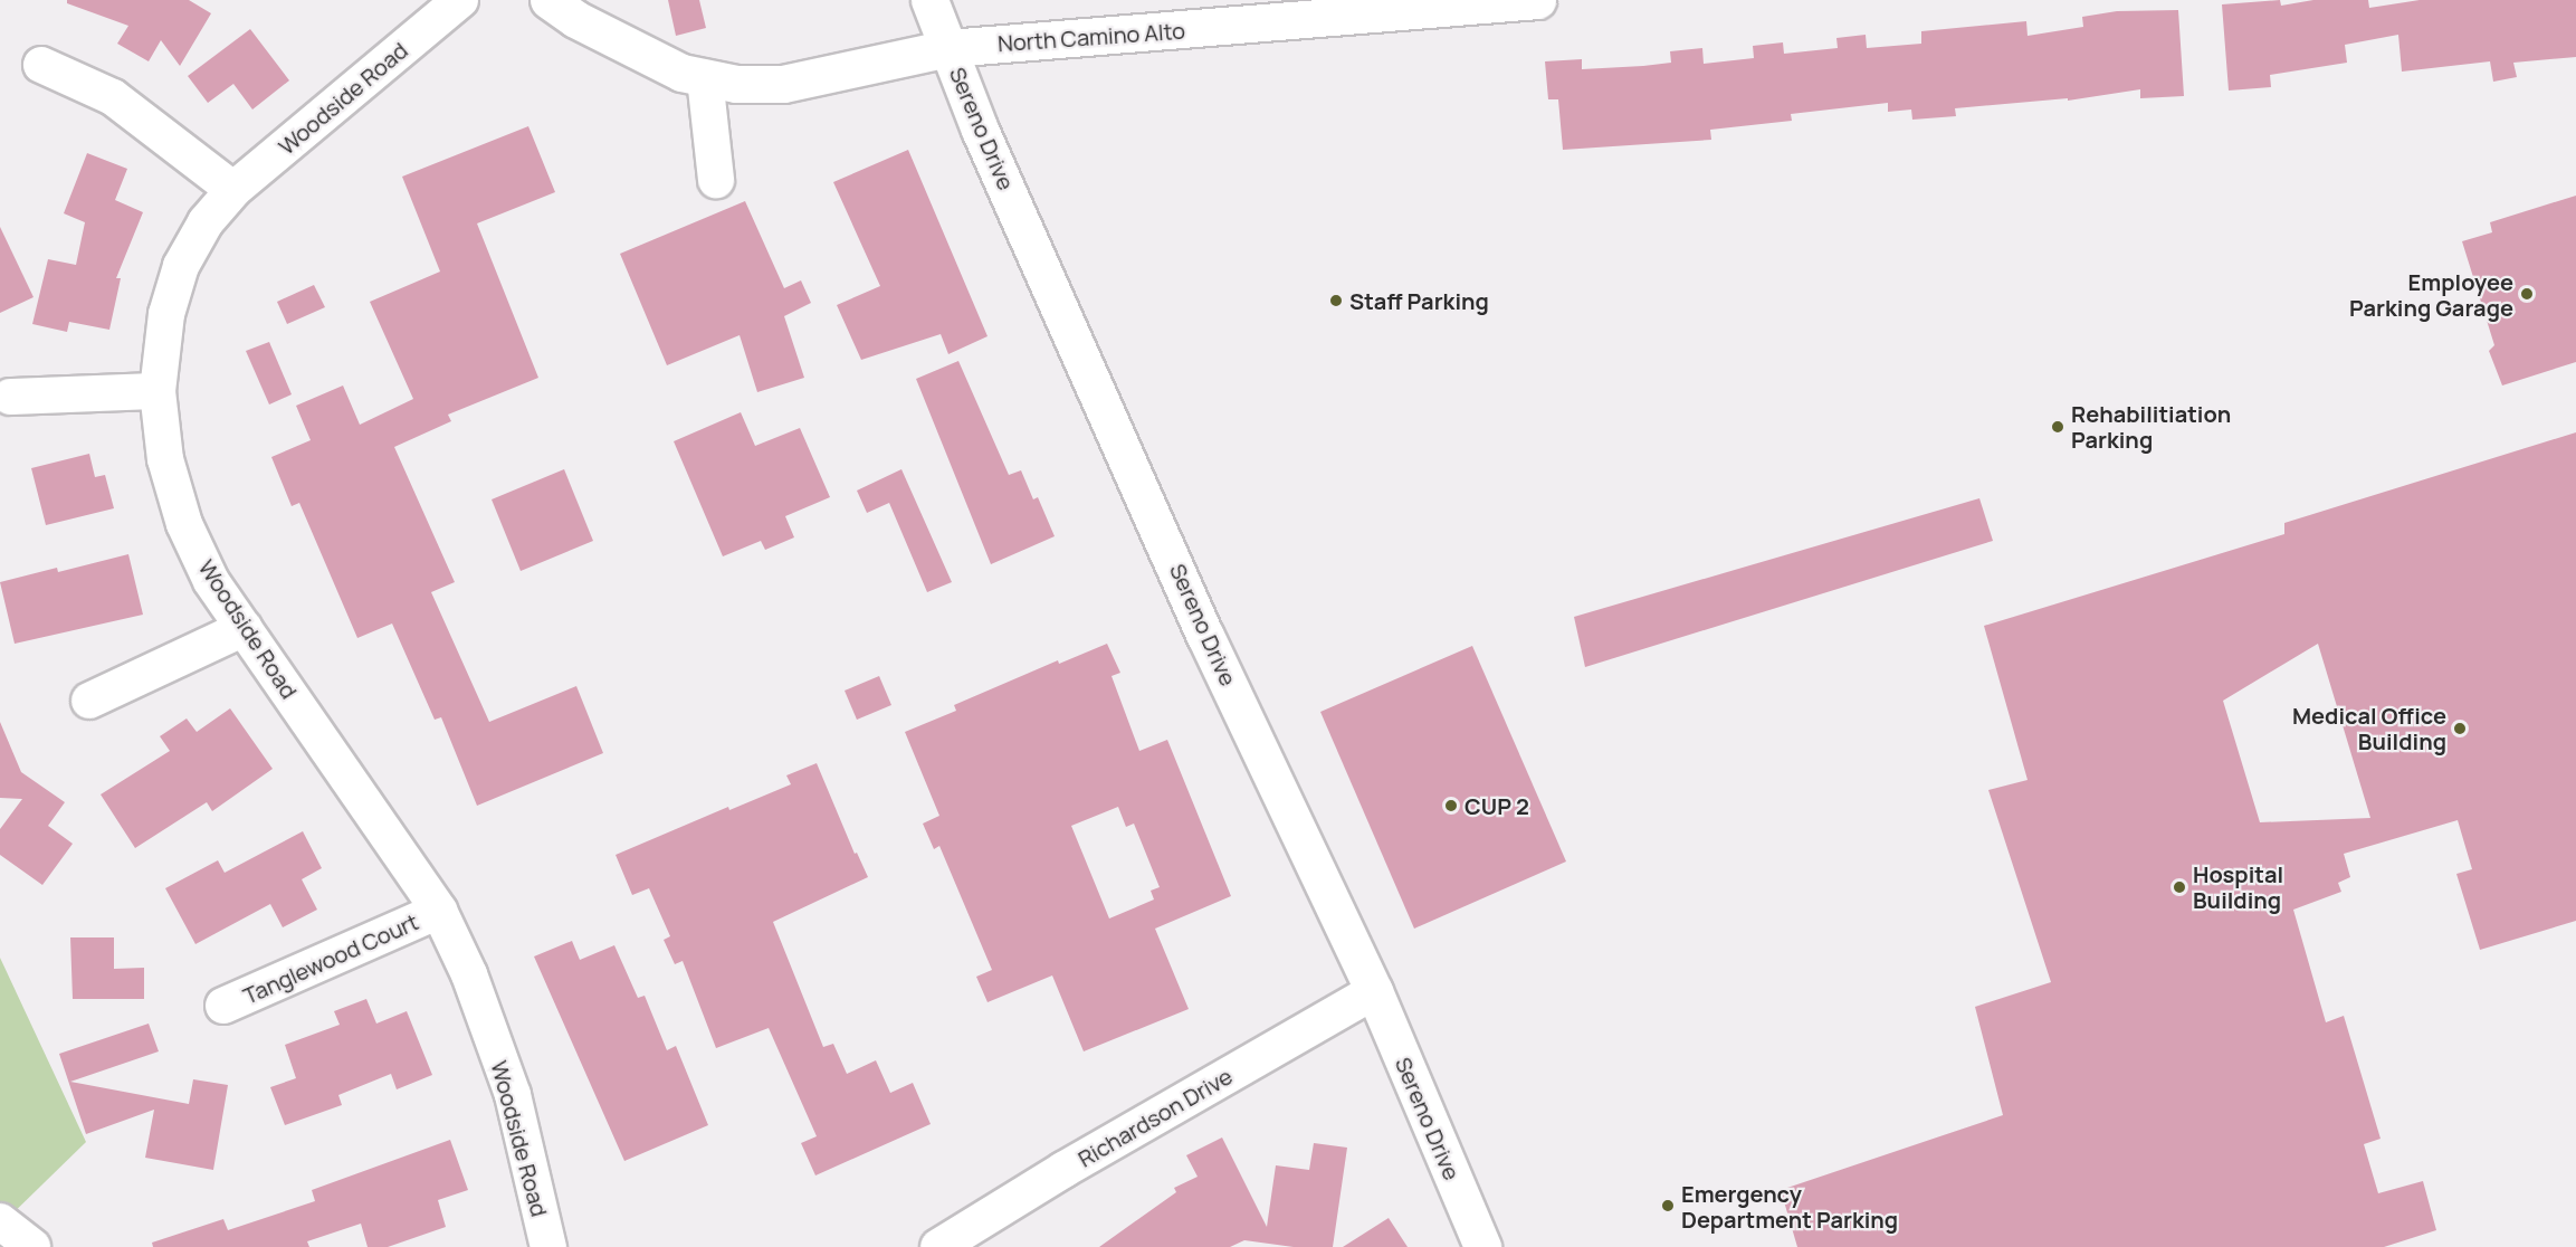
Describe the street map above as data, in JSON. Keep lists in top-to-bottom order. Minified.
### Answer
{"streets":{"street":["North Camino Alto","Woodside Road","Sereno Drive","Tanglewood Court","Richardson Drive"]},"crossings":[["North Camino Alto","Sereno Drive"],["Woodside Road","Tanglewood Court"],["Sereno Drive","Richardson Drive"]],"places":["Employee Parking Garage","Staff Parking","Rehabilitiation Parking","Medical Office Building","CUP 2","Hospital Building","Emergency Department Parking"]}
